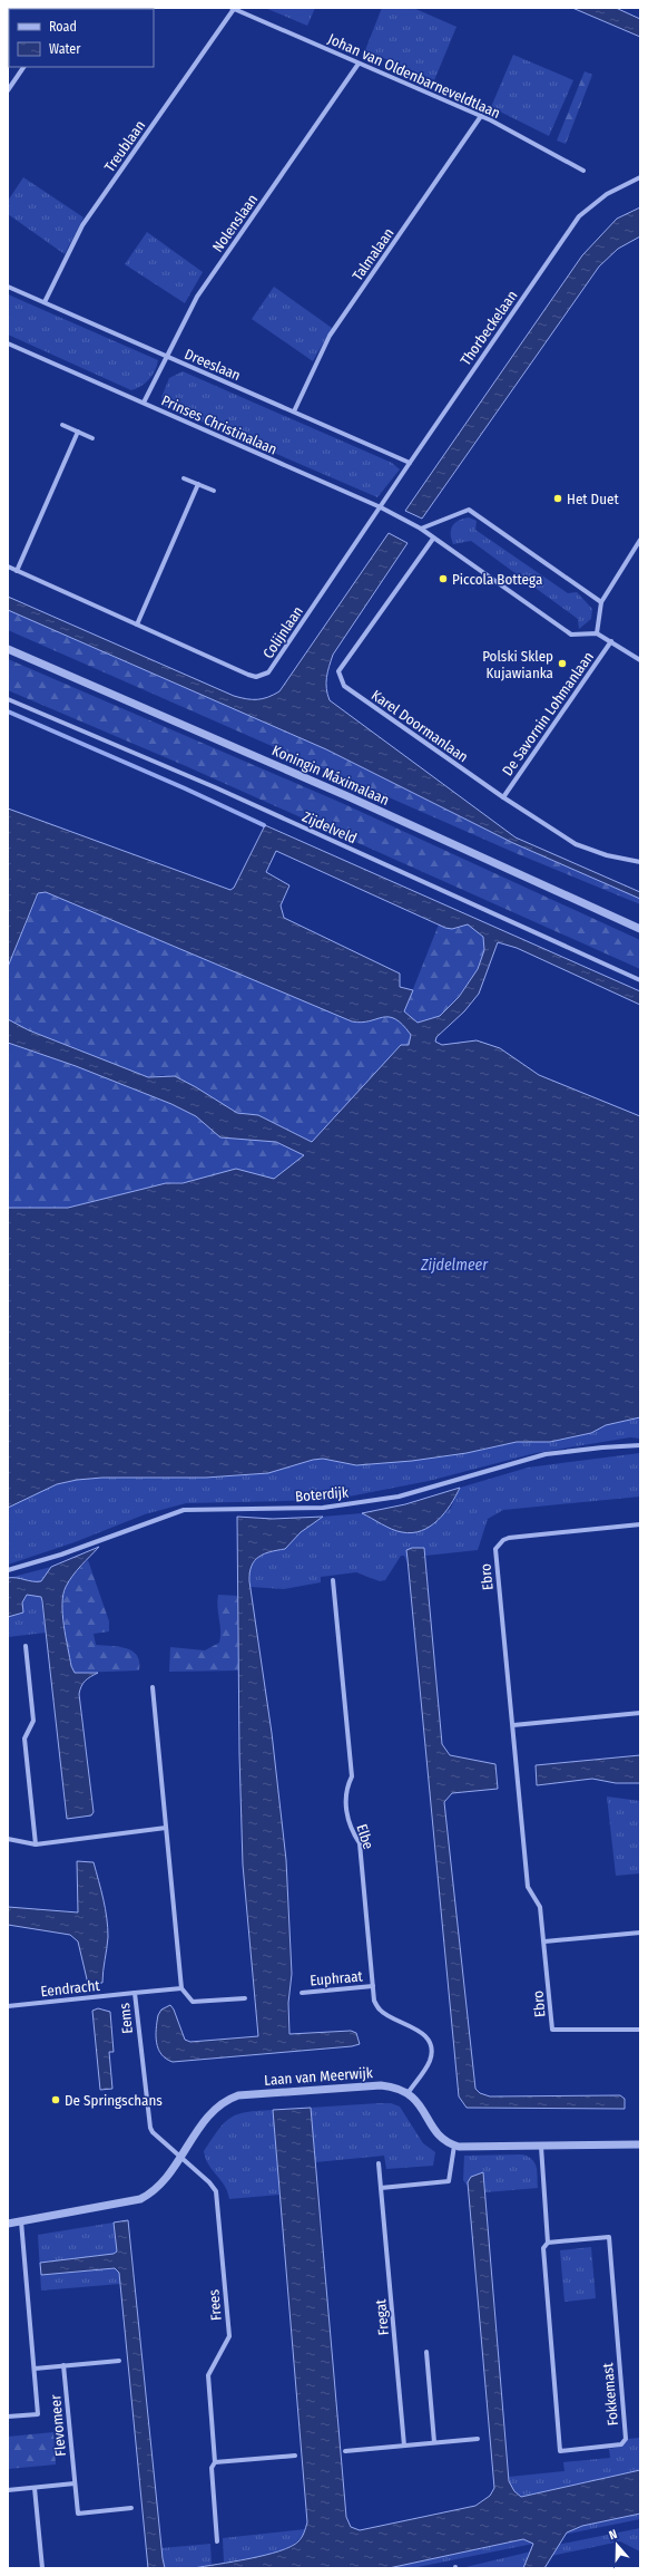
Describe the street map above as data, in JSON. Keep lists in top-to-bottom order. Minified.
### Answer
{"streets":{"street":["Johan van Oldenbarneveldtlaan","Treublaan","Nolenslaan","Talmalaan","Thorbeckelaan","Dreeslaan","Prinses Christinalaan","Colijnlaan","De Savornin Lohmanlaan","Karel Doormanlaan","Koningin Máximalaan","Zijdelveld","Boterdijk","Ebro","Elbe","Euphraat","Eendracht","Eems","Laan van Meerwijk","Frees","Fregat","Fokkemast","Flevomeer"]},"crossings":[["Johan van Oldenbarneveldtlaan","Treublaan"],["Johan van Oldenbarneveldtlaan","Nolenslaan"],["Johan van Oldenbarneveldtlaan","Talmalaan"],["Treublaan","Dreeslaan"],["Nolenslaan","Dreeslaan"],["Nolenslaan","Prinses Christinalaan"],["Talmalaan","Dreeslaan"],["Thorbeckelaan","Dreeslaan"],["Thorbeckelaan","Prinses Christinalaan"],["Thorbeckelaan","Colijnlaan"],["Prinses Christinalaan","Colijnlaan"],["Prinses Christinalaan","Karel Doormanlaan"],["De Savornin Lohmanlaan","Karel Doormanlaan"],["Elbe","Euphraat"],["Elbe","Laan van Meerwijk"],["Eendracht","Eems"],["Eems","Laan van Meerwijk"],["Eems","Frees"],["Laan van Meerwijk","Frees"],["Laan van Meerwijk","Flevomeer"]],"water":["Zijdelmeer"],"places":["Het Duet","Piccola Bottega","Polski Sklep Kujawianka","De Springschans"],"legend":["Road","Water"],"north":"top"}
